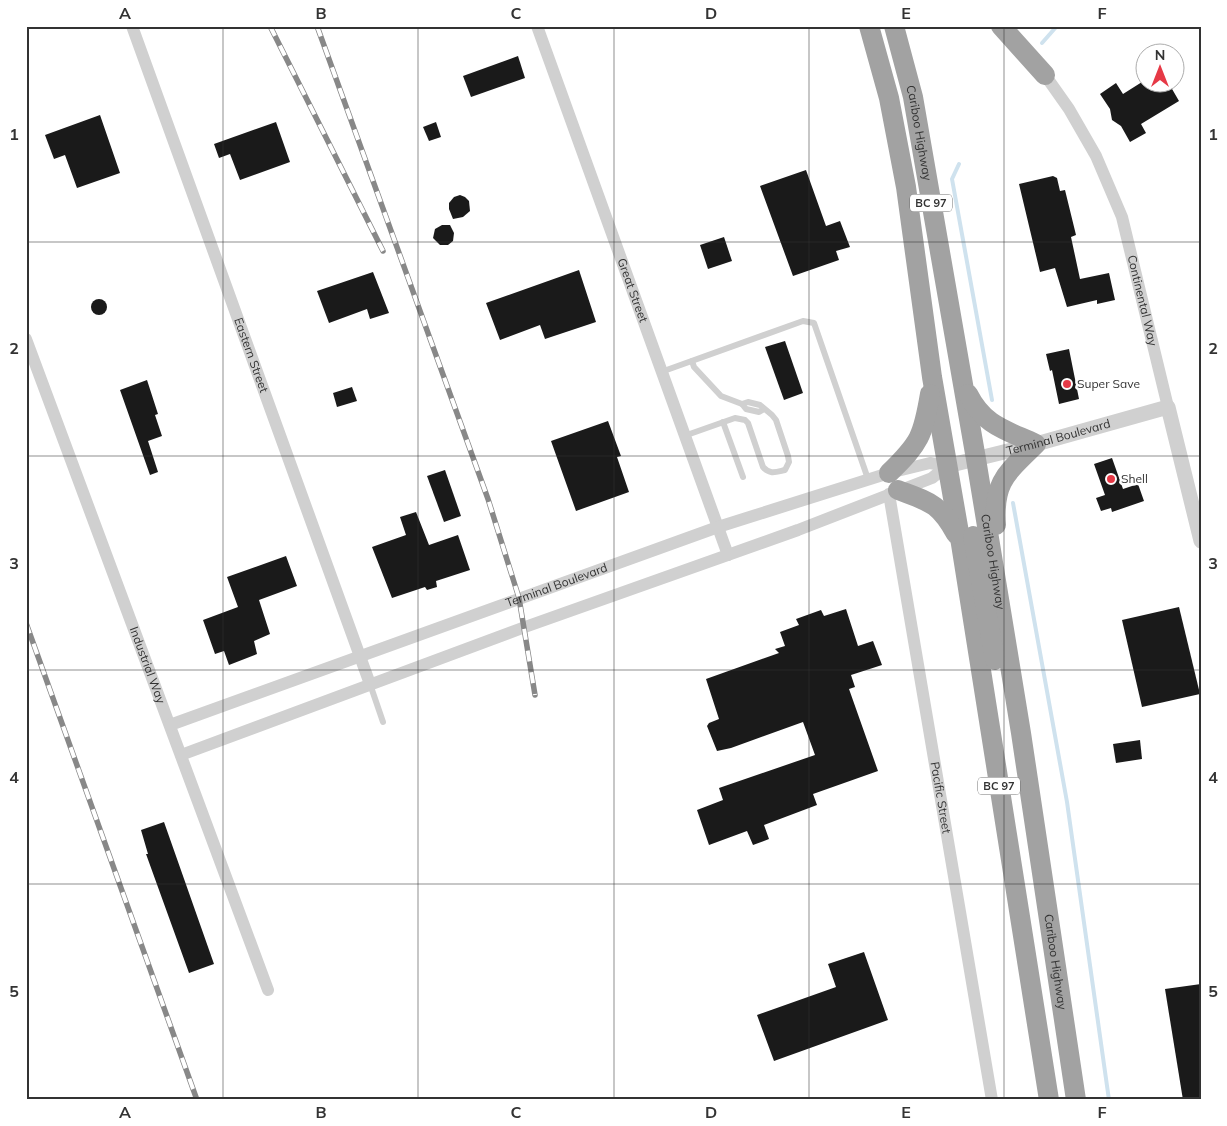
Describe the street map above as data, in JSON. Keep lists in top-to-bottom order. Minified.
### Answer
{"streets":{"highway":["Cariboo Highway","BC 97"],"street":["Great Street","Continental Way","Eastern Street","Terminal Boulevard","Industrial Way","Pacific Street"]},"crossings":[["Cariboo Highway","Terminal Boulevard"],["Great Street","Terminal Boulevard"],["Continental Way","Terminal Boulevard"],["Eastern Street","Terminal Boulevard"],["Terminal Boulevard","Industrial Way"],["Terminal Boulevard","Pacific Street"]],"places":["Super Save","Shell"],"north":"top","grid":{"columns":["A","B","C","D","E","F"],"rows":["1","2","3","4","5"]}}
